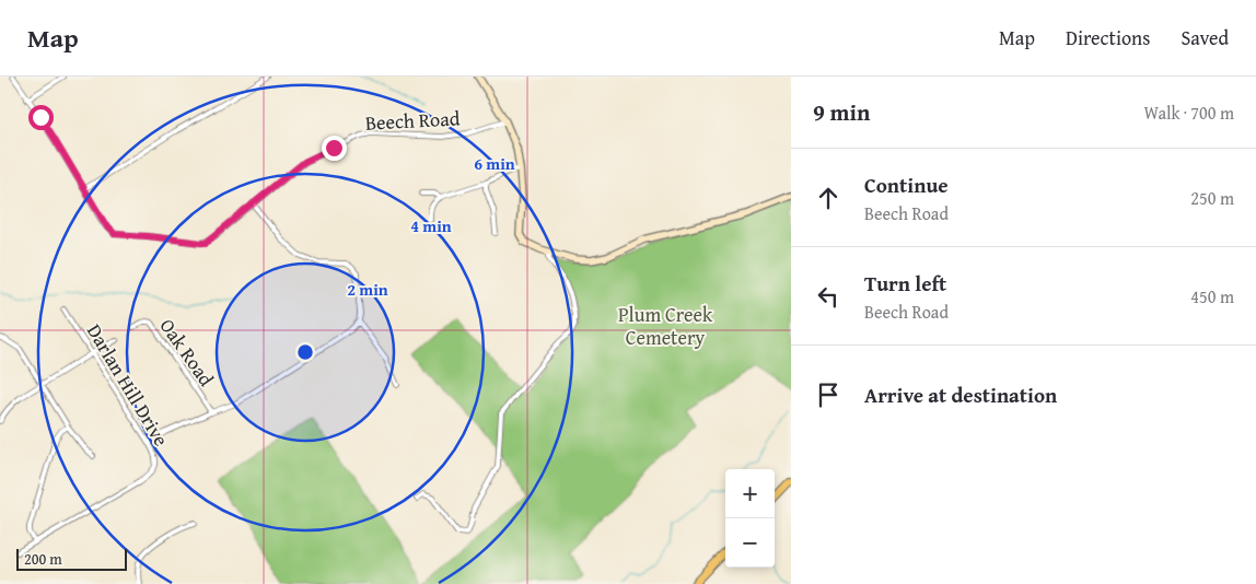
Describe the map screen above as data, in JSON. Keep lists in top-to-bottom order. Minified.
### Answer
{"streets":{"street":["Beech Road","Oak Road","Darlan Hill Drive"]},"parks":["Plum Creek Cemetery"],"scale_bar":"200 m","page":{"header":"Map","nav":["Map","Directions","Saved"],"heading":["9 min","Walk · 700 m"],"list":[["Continue","Beech Road","250 m"],["Turn left","Beech Road","450 m"],"Arrive at destination"],"map_buttons":["+","−"],"scale":"200 m"},"rings":["6 min","4 min","2 min"]}
